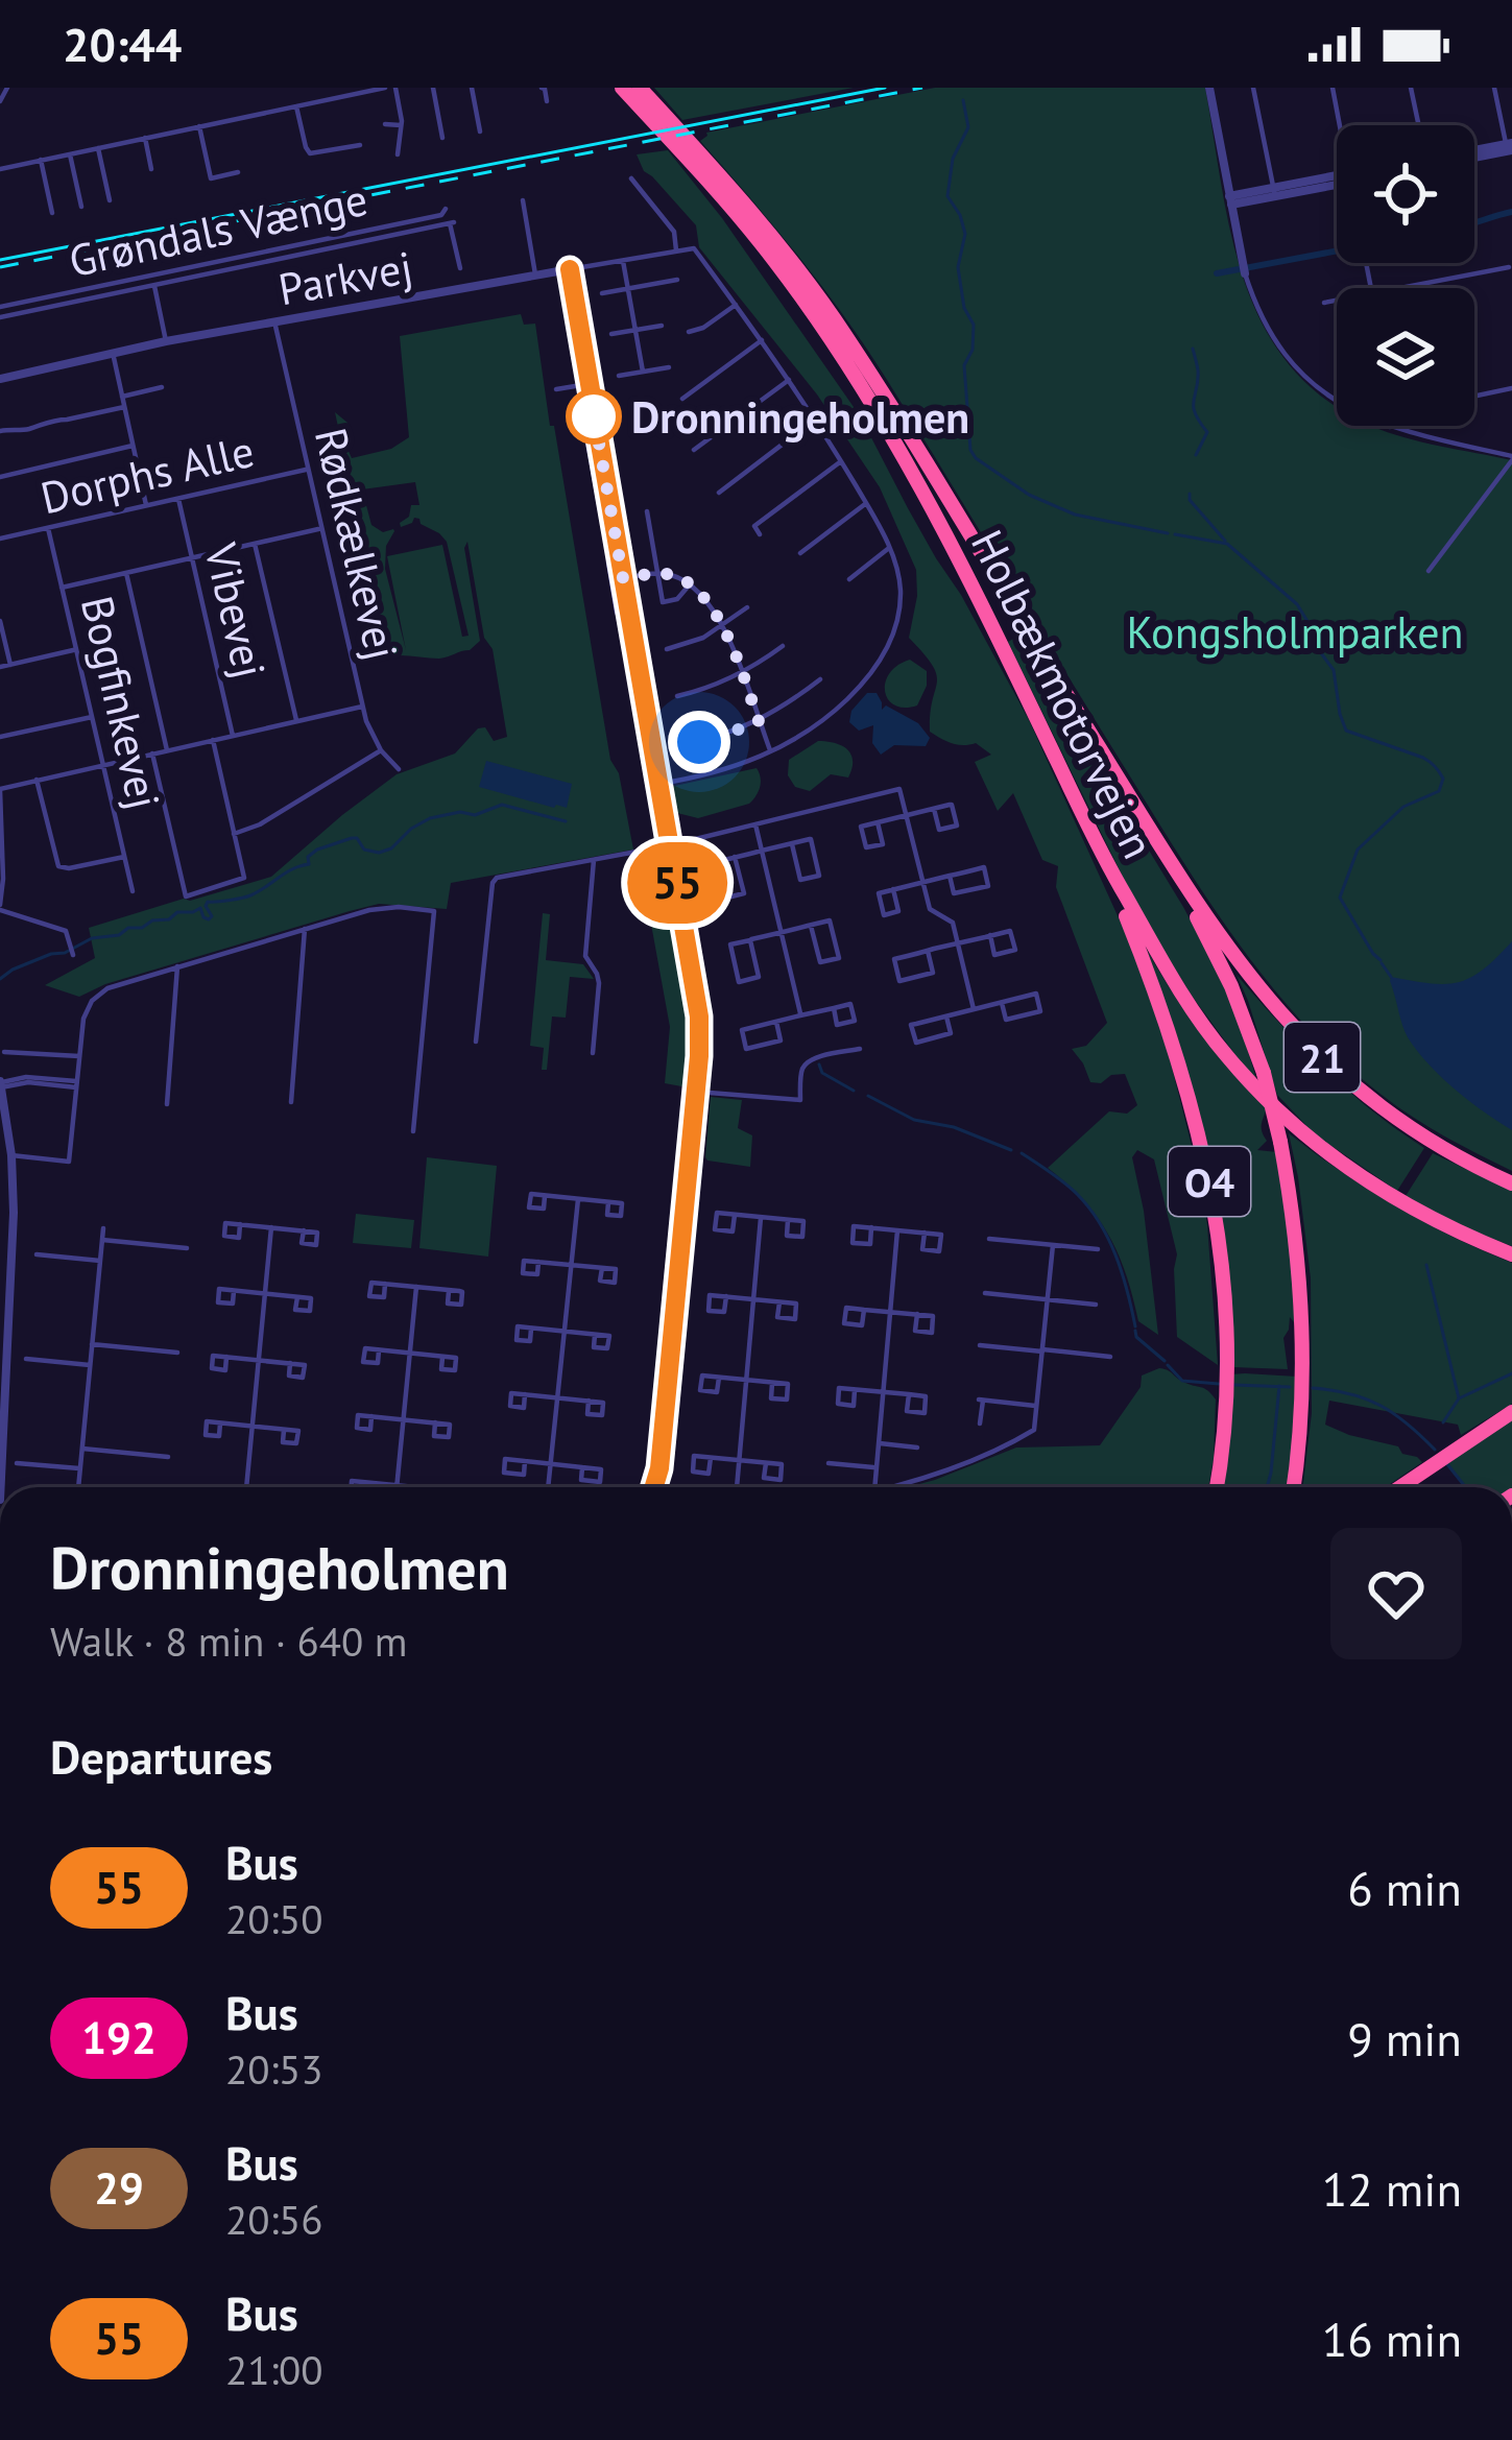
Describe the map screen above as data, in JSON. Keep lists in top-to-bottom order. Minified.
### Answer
{"streets":{"highway":["Holbækmotorvejen","21","O4"],"street":["Grøndals Vænge","Parkvej","Dorphs Alle","Rødkælkevej","Vibevej","Bogfinkevej"]},"crossings":[["Parkvej","Rødkælkevej"],["Dorphs Alle","Rødkælkevej"],["Dorphs Alle","Vibevej"],["Dorphs Alle","Bogfinkevej"],["Holbækmotorvejen","O4"]],"parks":["Kongsholmparken"],"places":["Dronningeholmen"],"lines":["bus line 55"],"page":{"status":"20:44","on_map":"55","heading":[["Dronningeholmen","Walk · 8 min · 640 m"],"Departures"],"list":[{"mark":"55","name":"Bus","note":"20:50","value":"6 min"},{"mark":"192","name":"Bus","note":"20:53","value":"9 min"},{"mark":"29","name":"Bus","note":"20:56","value":"12 min"},{"mark":"55","name":"Bus","note":"21:00","value":"16 min"}]}}
